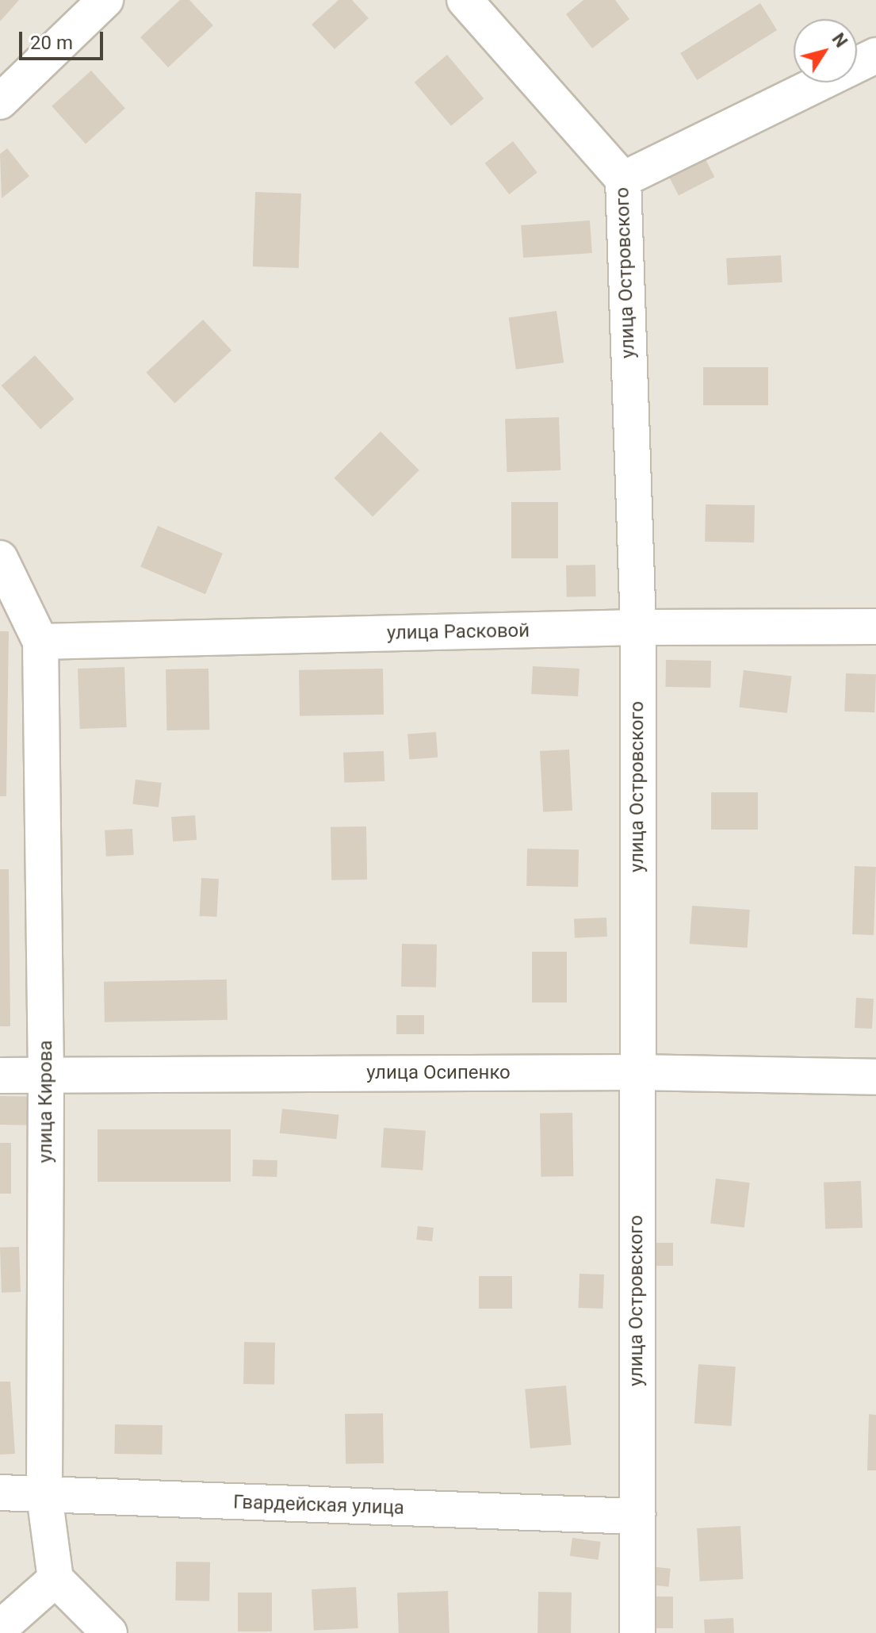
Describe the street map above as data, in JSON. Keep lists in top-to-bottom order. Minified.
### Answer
{"streets":{"street":["улица Островского","улица Расковой","улица Осипенко","улица Кирова","Гвардейская улица"]},"crossings":[["улица Островского","улица Расковой"],["улица Островского","улица Осипенко"],["улица Островского","Гвардейская улица"],["улица Расковой","улица Кирова"],["улица Осипенко","улица Кирова"],["улица Кирова","Гвардейская улица"]],"scale_bar":"20 m","north":"top right"}
